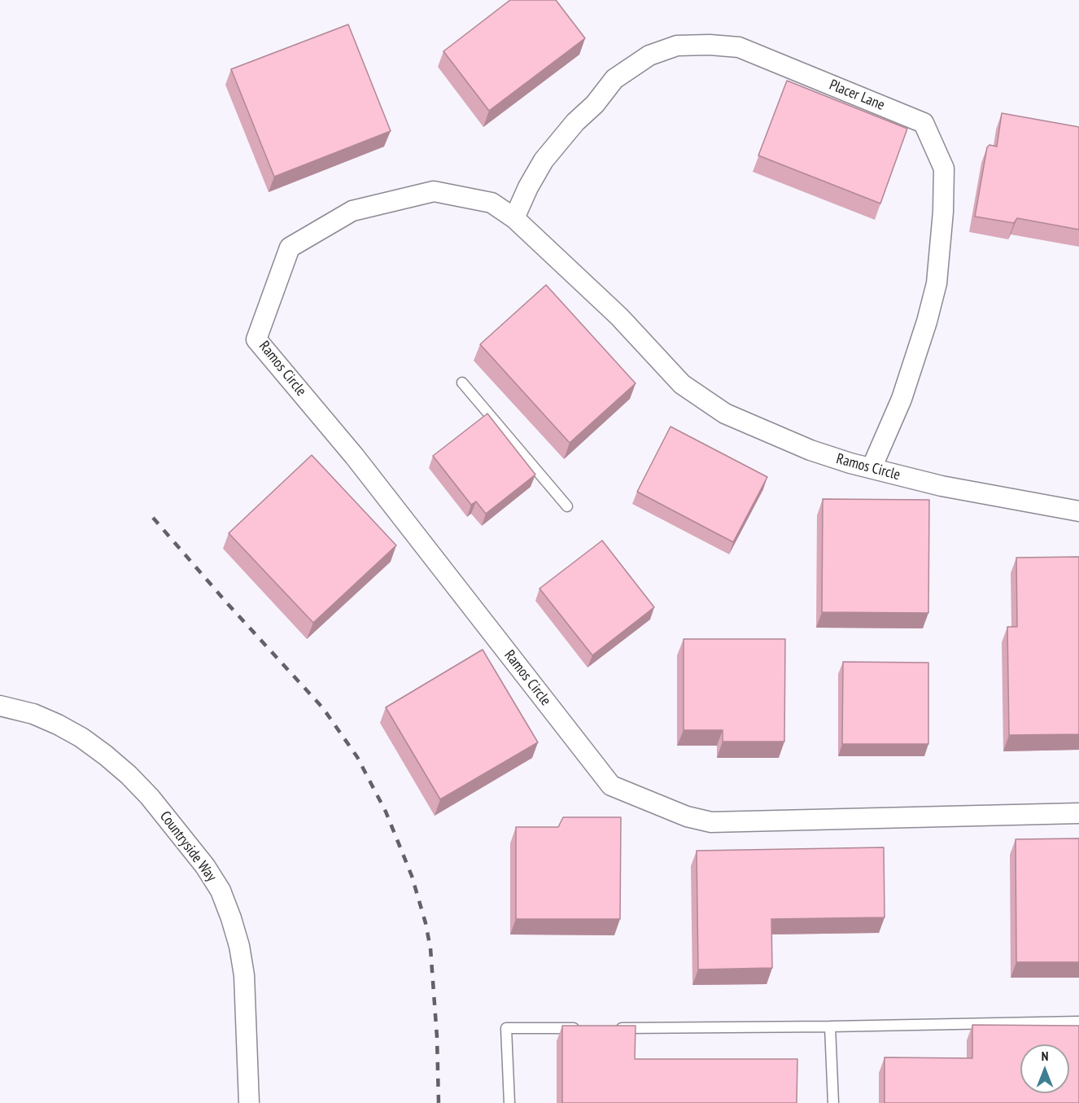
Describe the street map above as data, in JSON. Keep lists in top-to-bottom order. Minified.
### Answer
{"streets":{"street":["Placer Lane","Ramos Circle","Countryside Way"]},"crossings":[["Placer Lane","Ramos Circle"]],"north":"top"}
